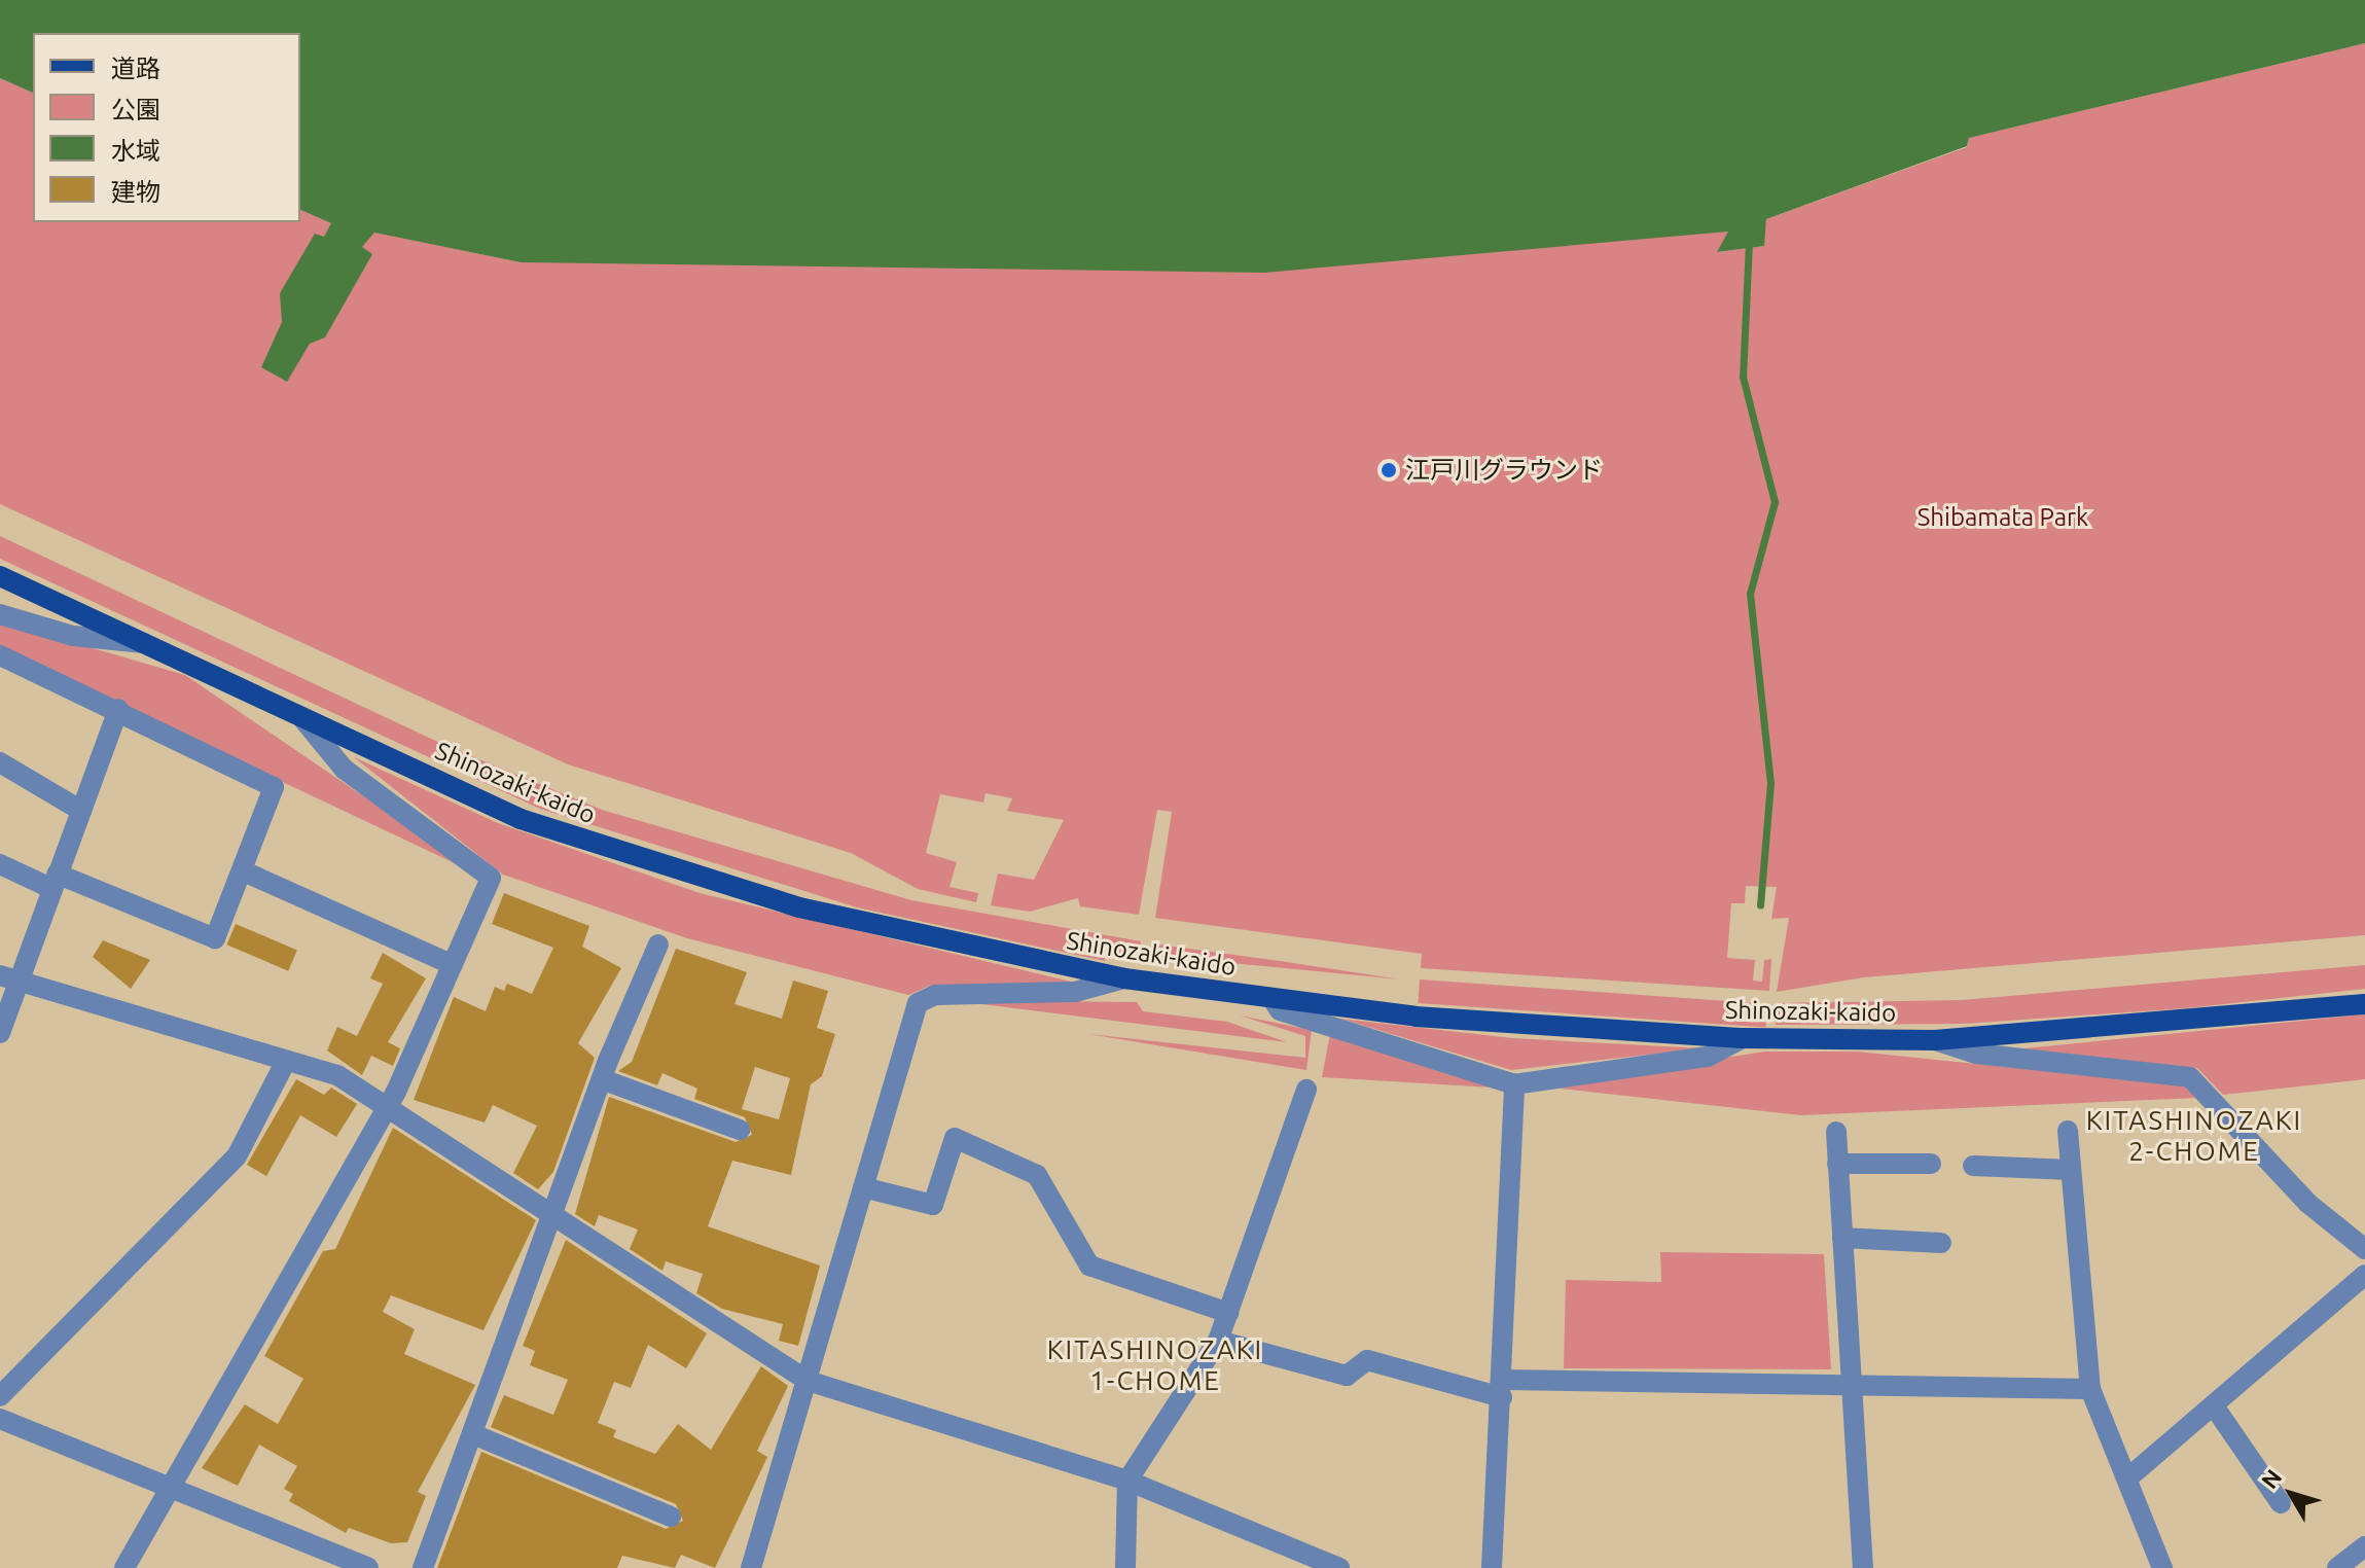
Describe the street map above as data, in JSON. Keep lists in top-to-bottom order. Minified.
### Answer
{"streets":{"main road":["Shinozaki-kaido"]},"districts":["KITASHINOZAKI 2-CHOME","KITASHINOZAKI 1-CHOME"],"parks":["Shibamata Park"],"places":["江戸川グラウンド"],"legend":["道路","公園","水域","建物"],"north":"top left"}
